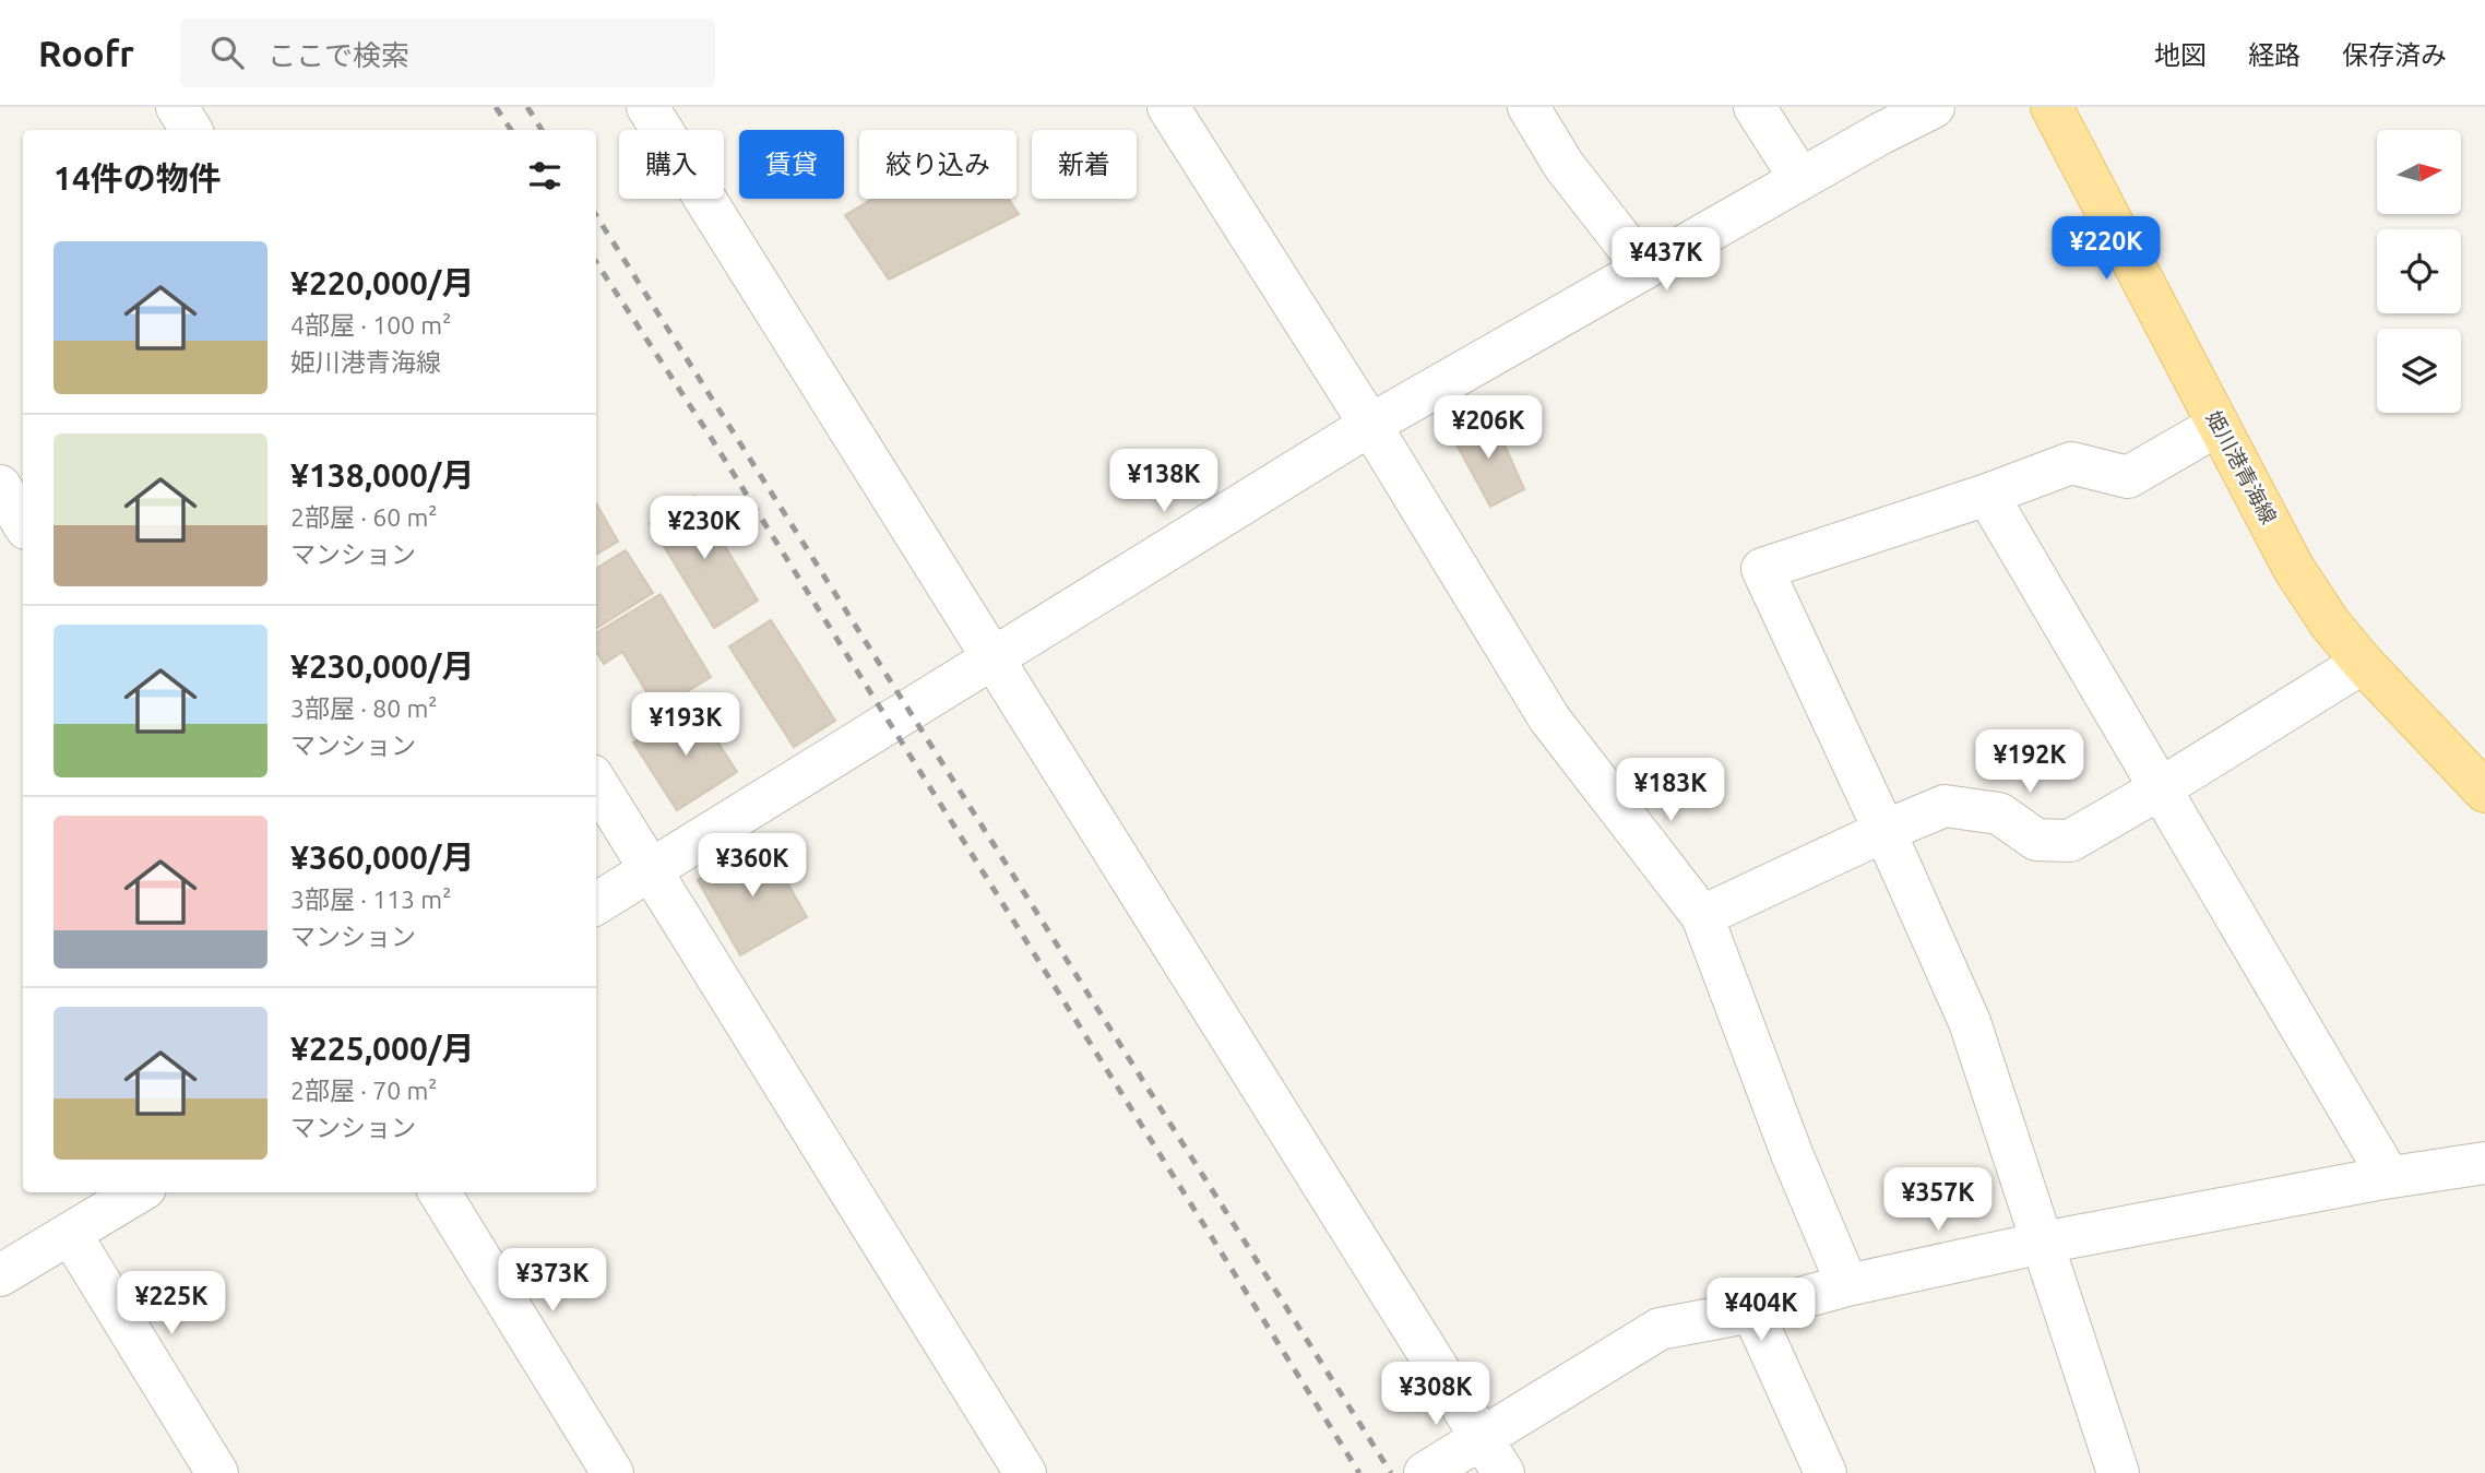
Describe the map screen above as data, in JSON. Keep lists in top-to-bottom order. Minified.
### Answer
{"streets":{"main road":["姫川港青海線"]},"north":"right","page":{"header":"Roofr","search":"ここで検索","nav":["地図","経路","保存済み"],"chip":["購入","賃貸","絞り込み","新着"],"heading":"14件の物件","price":["¥220K","¥437K","¥206K","¥138K","¥230K","¥193K","¥192K","¥183K","¥360K","¥357K","¥373K","¥225K","¥404K","¥308K"],"list":[{"name":"¥220,000/月","note":"4部屋 · 100 m² · 姫川港青海線"},{"name":"¥138,000/月","note":"2部屋 · 60 m² · マンション"},{"name":"¥230,000/月","note":"3部屋 · 80 m² · マンション"},{"name":"¥360,000/月","note":"3部屋 · 113 m² · マンション"},{"name":"¥225,000/月","note":"2部屋 · 70 m² · マンション"}]}}
